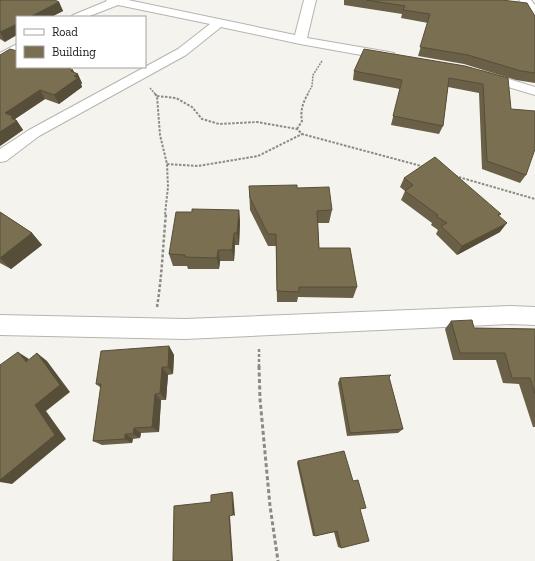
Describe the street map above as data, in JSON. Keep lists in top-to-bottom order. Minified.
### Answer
{"legend":["Road","Building"]}
